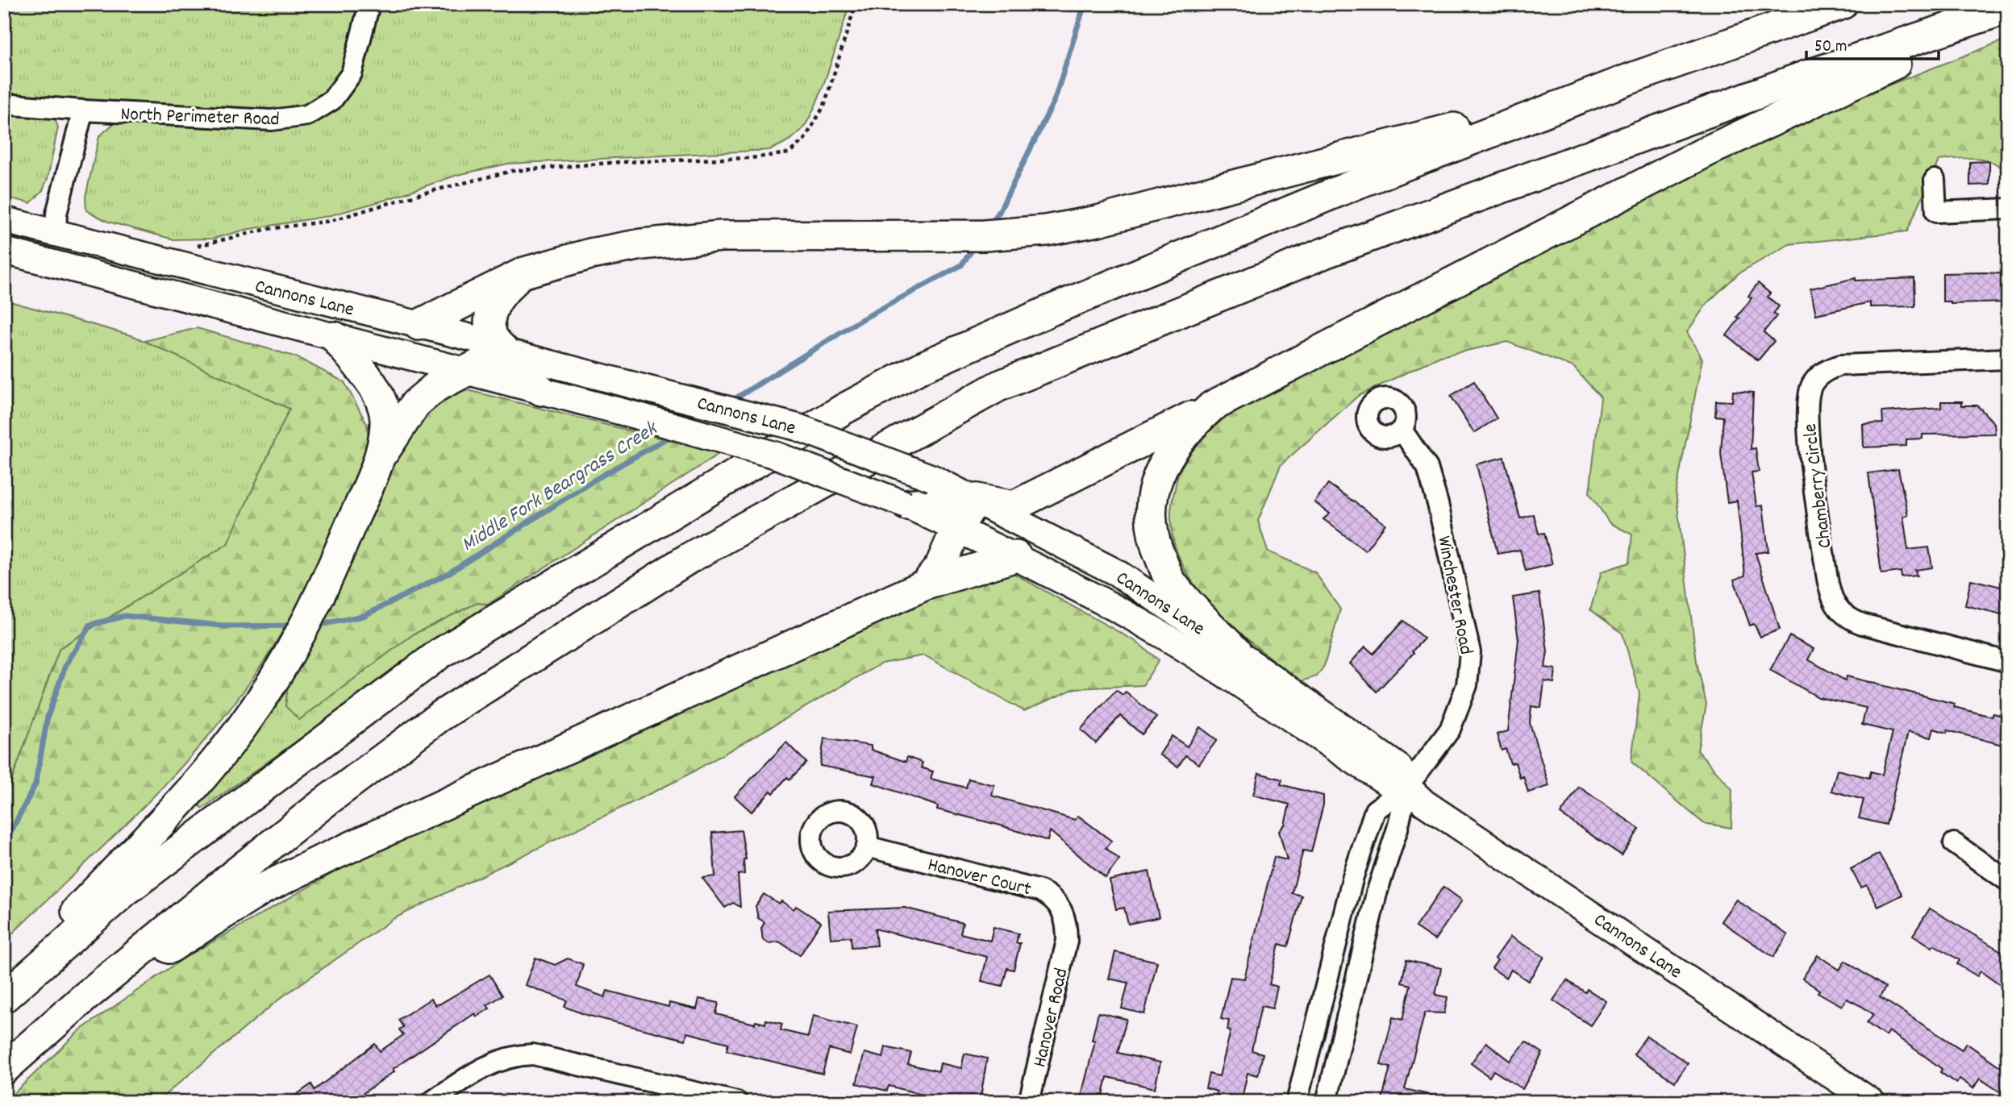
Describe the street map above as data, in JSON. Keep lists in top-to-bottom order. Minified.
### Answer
{"streets":{"main road":["Cannons Lane"],"street":["North Perimeter Road","Chamberry Circle","Winchester Road","Hanover Court","Hanover Road"]},"crossings":[["Cannons Lane","Winchester Road"],["Hanover Court","Hanover Road"]],"water":["Middle Fork Beargrass Creek"],"scale_bar":"50 m"}
